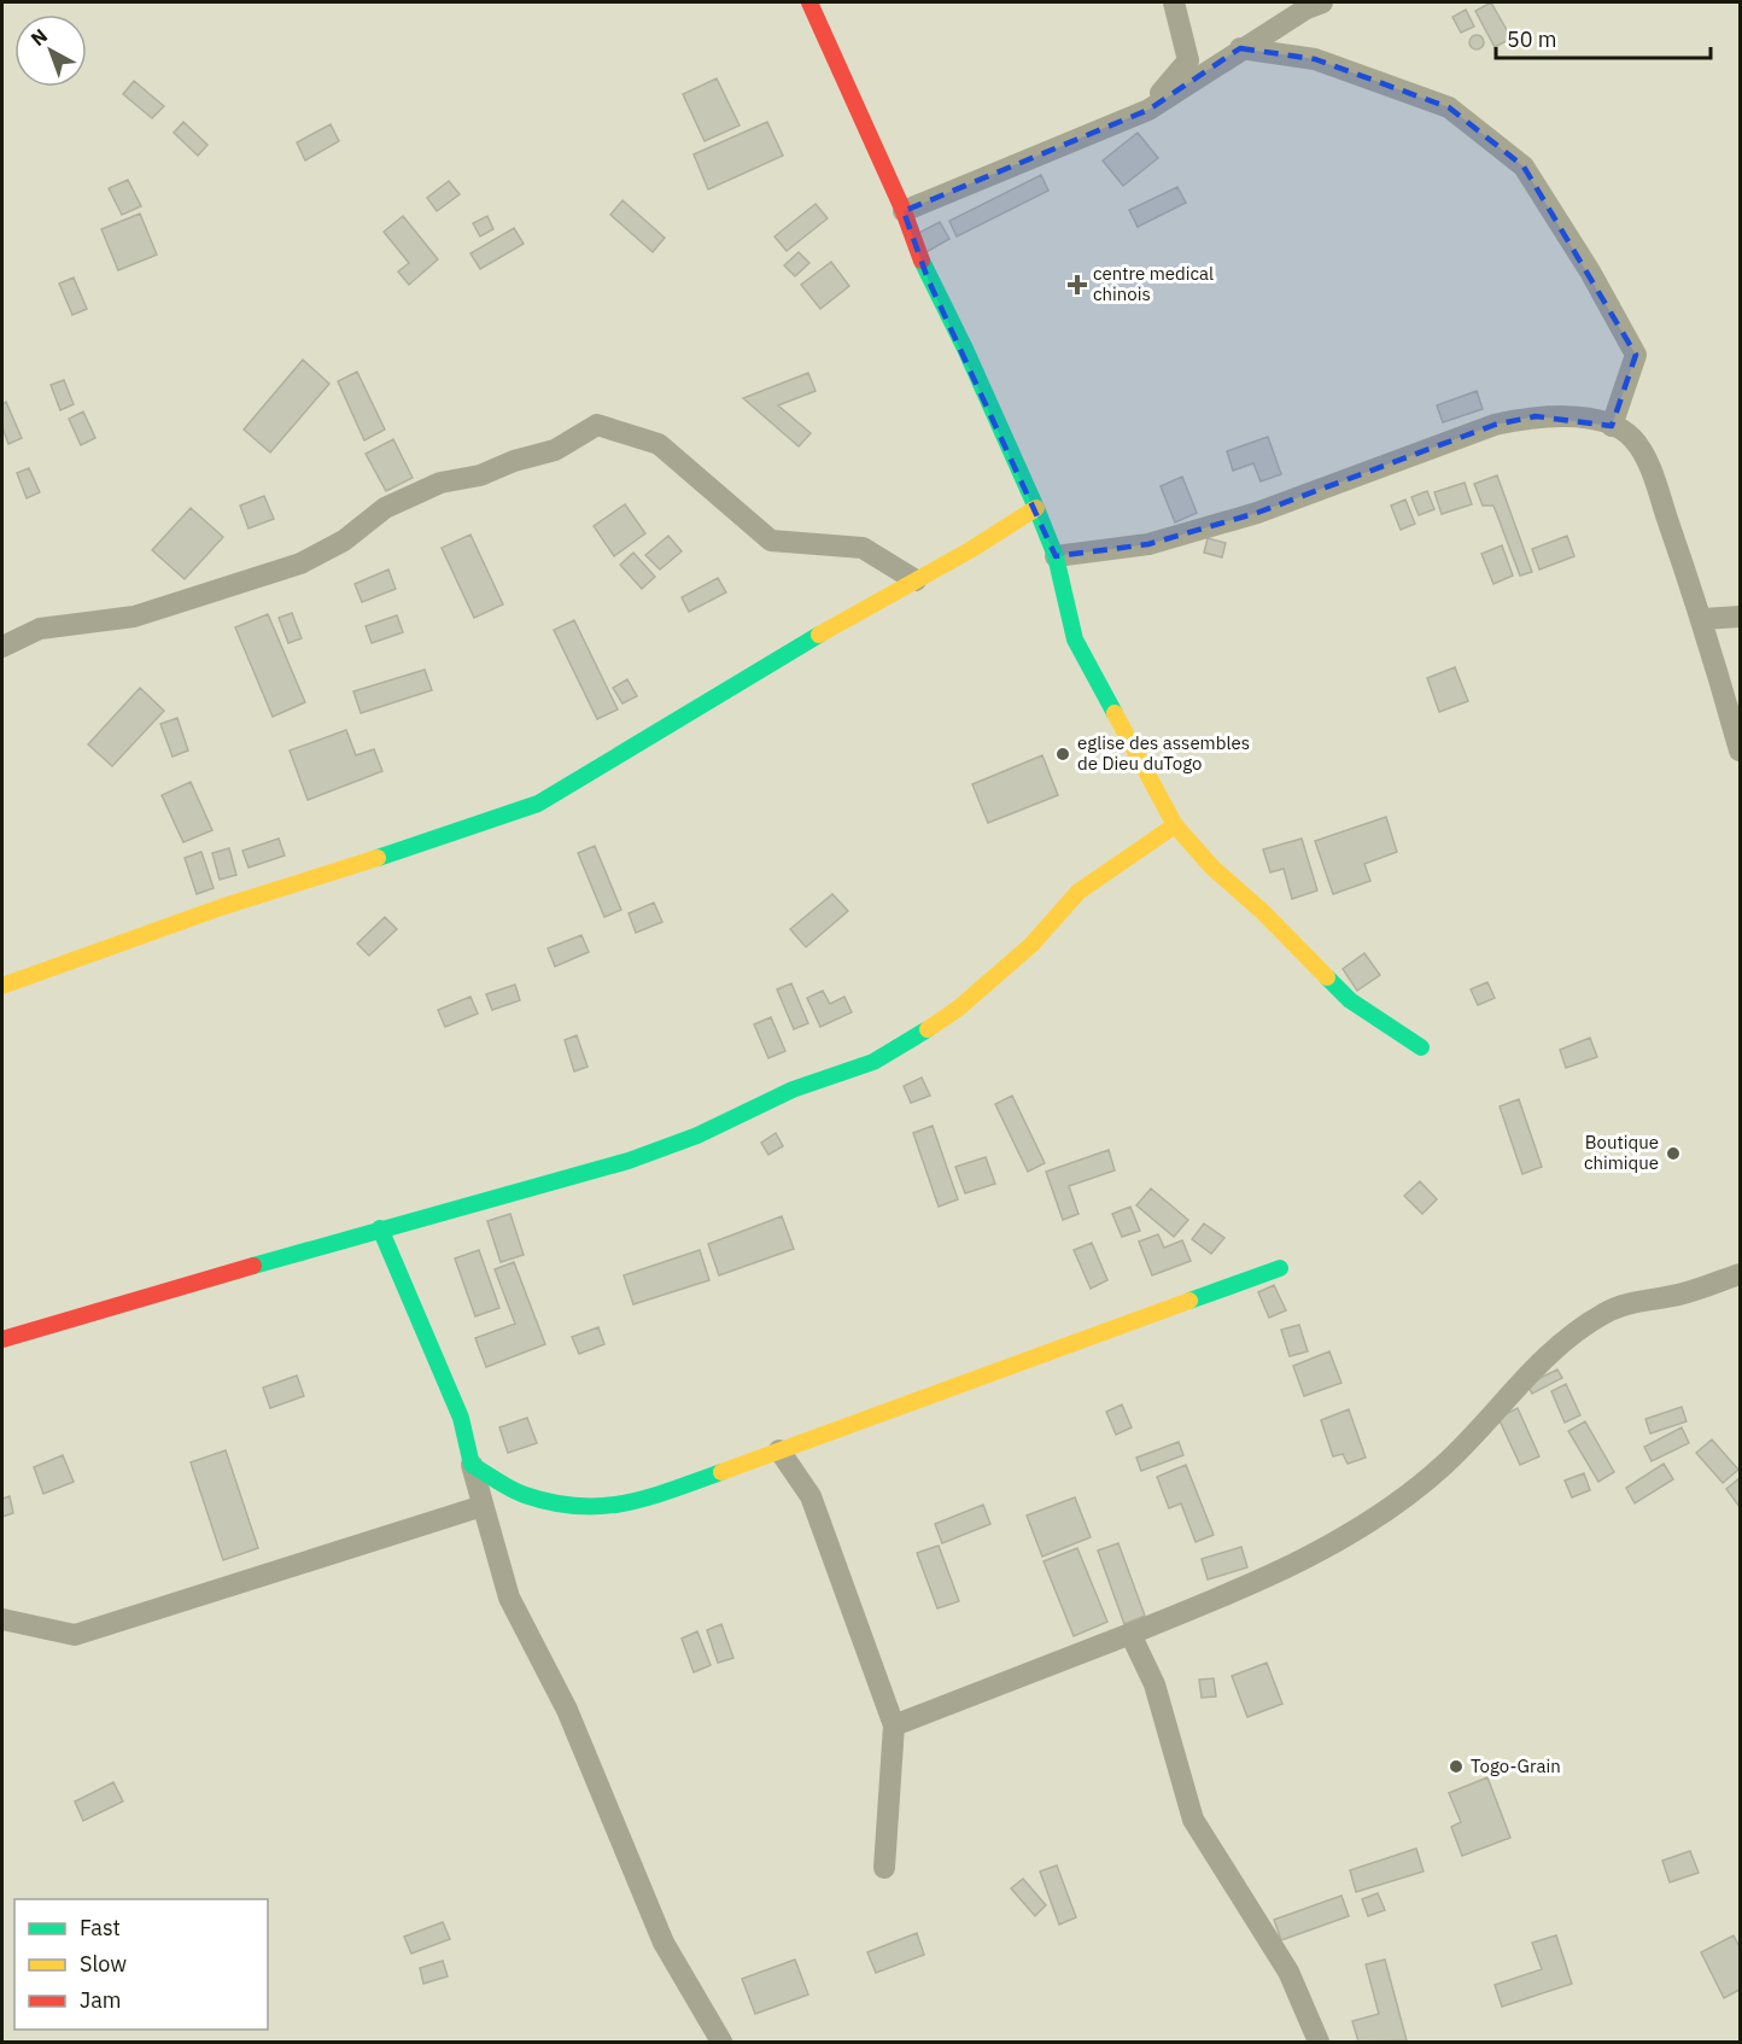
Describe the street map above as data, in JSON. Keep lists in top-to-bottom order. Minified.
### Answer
{"places":{"health":["centre medical chinois"],"other":["eglise des assembles de Dieu duTogo","Boutique chimique","Togo-Grain"]},"legend":["Fast","Slow","Jam"],"scale_bar":"50 m","north":"top left"}
